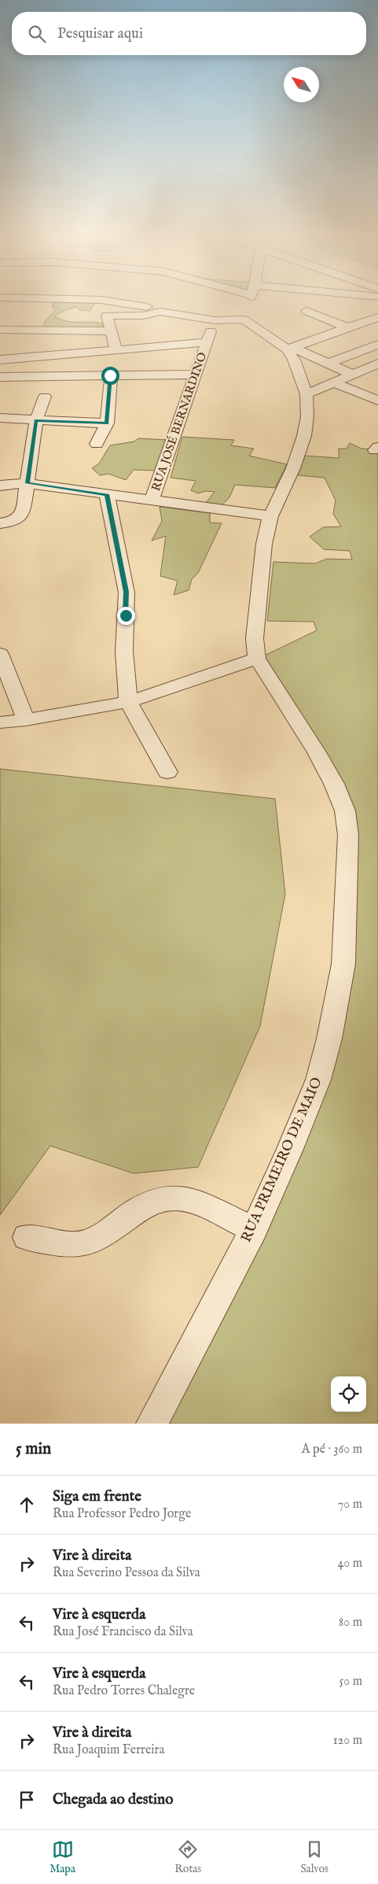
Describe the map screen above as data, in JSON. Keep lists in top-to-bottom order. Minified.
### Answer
{"streets":{"street":["RUA JOSÉ BERNARDINO","RUA PRIMEIRO DE MAIO"]},"north":"top left","page":{"search":"Pesquisar aqui","heading":["5 min","A pé · 360 m"],"list":[["Siga em frente","Rua Professor Pedro Jorge","70 m"],["Vire à direita","Rua Severino Pessoa da Silva","40 m"],["Vire à esquerda","Rua José Francisco da Silva","80 m"],["Vire à esquerda","Rua Pedro Torres Chalegre","50 m"],["Vire à direita","Rua Joaquim Ferreira","120 m"],"Chegada ao destino"],"nav":["Mapa","Rotas","Salvos"]}}
